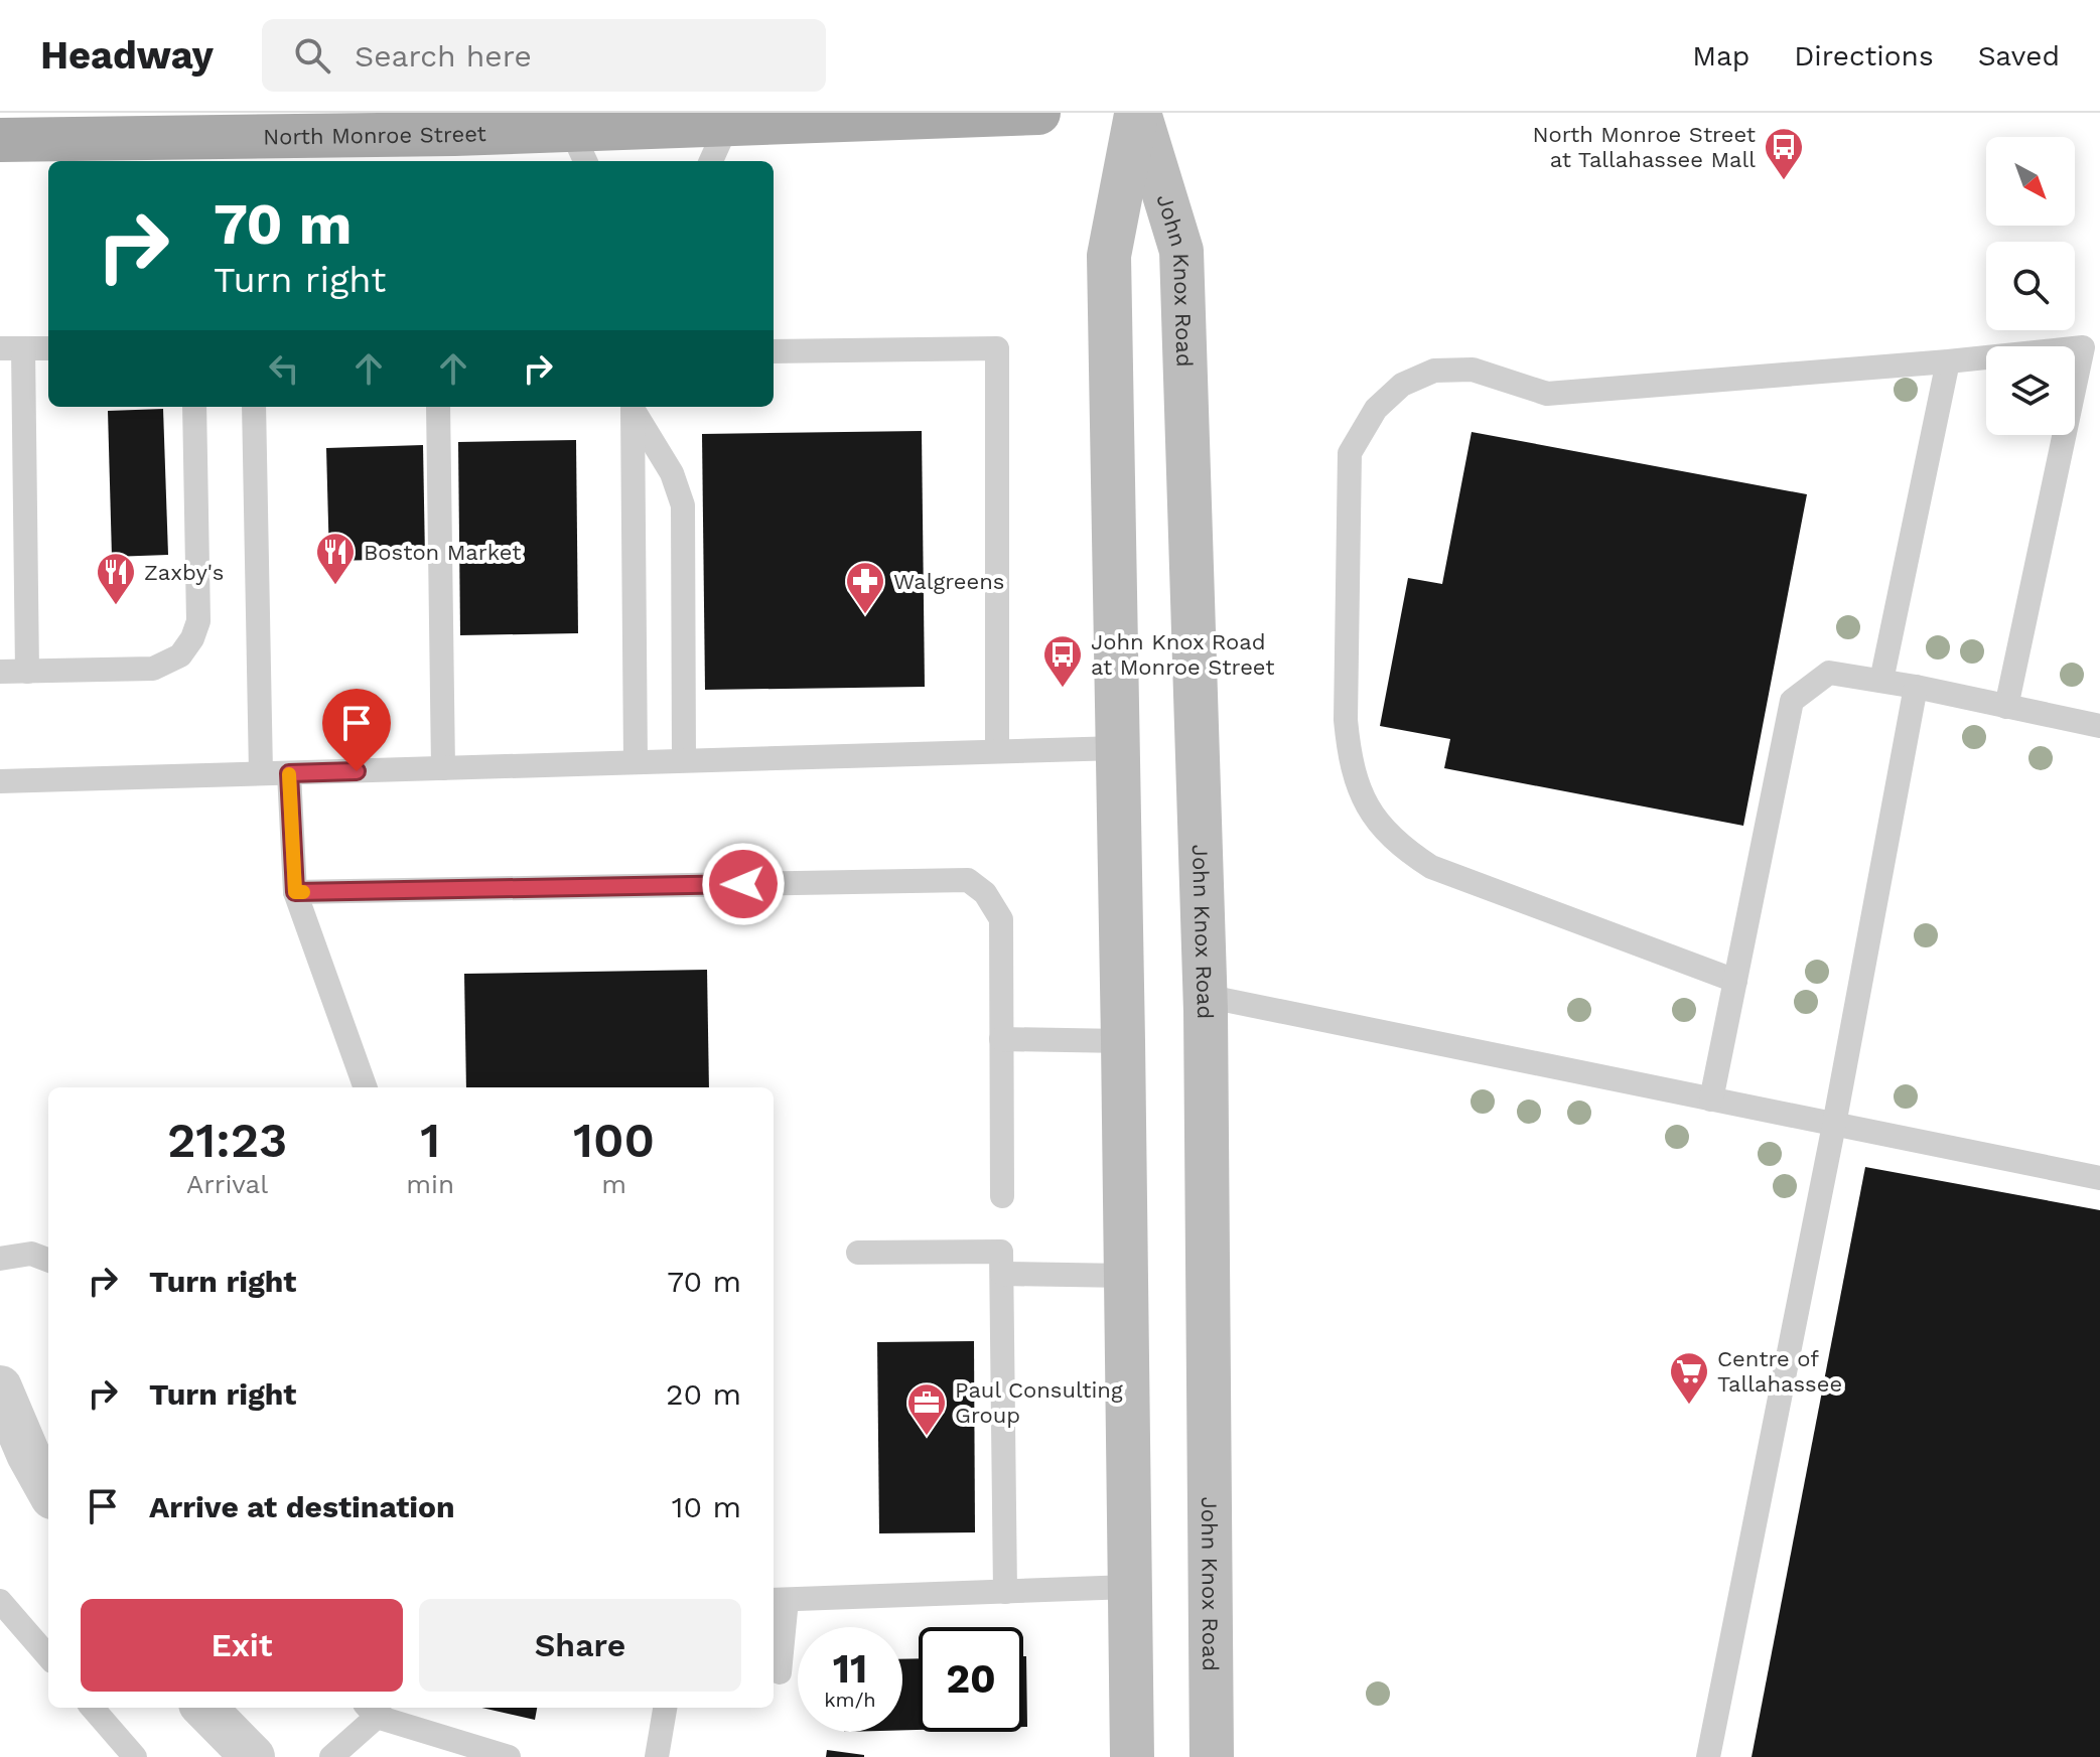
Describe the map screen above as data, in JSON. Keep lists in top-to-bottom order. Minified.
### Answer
{"streets":{"main road":["North Monroe Street","John Knox Road"]},"places":{"bus stop":["North Monroe Street at Tallahassee Mall","John Knox Road at Monroe Street"],"restaurant":["Boston Market","Zaxby's"],"pharmacy":["Walgreens"],"supermarket":["Centre of Tallahassee"],"office":["Paul Consulting Group"]},"north":"bottom right","page":{"header":"Headway","search":"Search here","nav":["Map","Directions","Saved"],"turn":["70 m","Turn right"],"eta":["21:23","Arrival","1","min","100","m"],"list":[{"name":"Turn right","value":"70 m"},{"name":"Turn right","value":"20 m"},{"name":"Arrive at destination","value":"10 m"}],"buttons":["Exit","Share"],"speed":"11 km/h","limit":"20"}}
